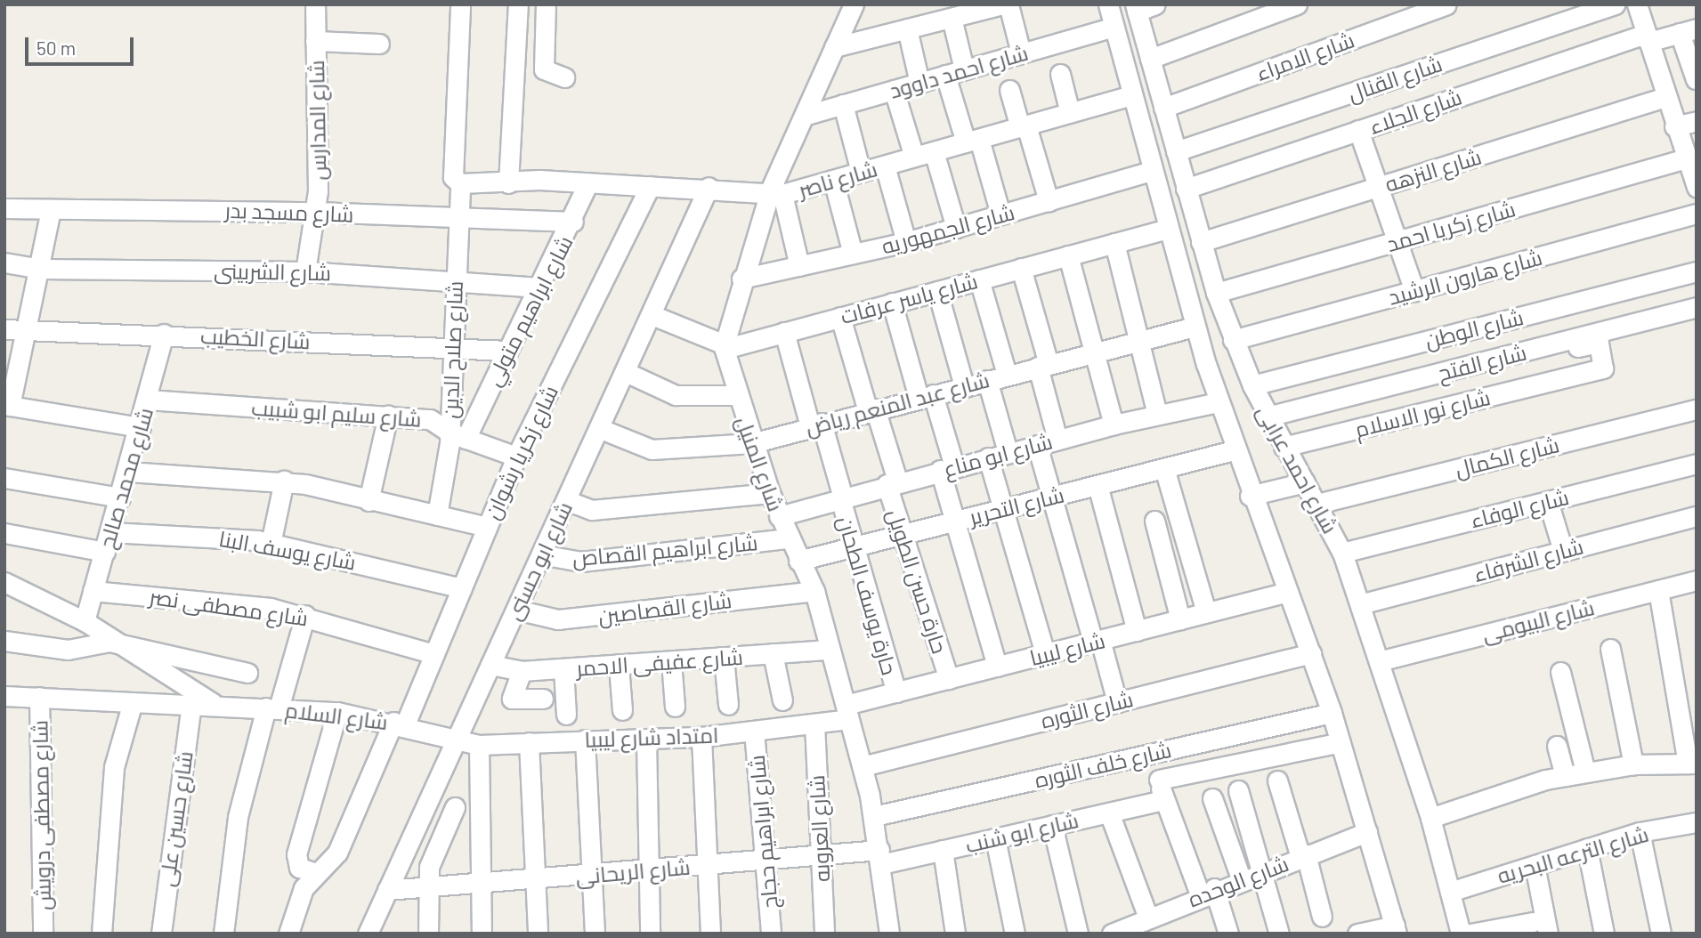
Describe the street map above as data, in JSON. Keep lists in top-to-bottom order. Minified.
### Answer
{"streets":{"street":["شارع الامراء","شارع احمد داوود","شارع القنال","شارع الجلاء","شارع المدارس","شارع النزهه","شارع ناصر","شارع مسجد بدر","شارع زكريا احمد","شارع الجمهوريه","شارع الشربينى","شارع هارون الرشيد","شارع ياسر عرفات","شارع ابراهيم متولي","شارع الوطن","شارع الخطيب","شارع صلاح الدين","شارع الفتح","شارع عبد المنعم رياض","شارع سليم ابو شبيب","شارع نور الاسلام","شارع زكريا رشوان","شارع ابو مناع","شارع الكمال","شارع المنيل","شارع احمد عرابى","شارع محمد صالح","شارع التحرير","شارع الوفاء","شارع يوسف البنا","شارع ابراهيم القصاص","شارع الشرفاء","شارع ابو حسنى","حارة حسن الطويل","حارة يوسف الطحان","شارع مصطفى نصر","شارع القصاصين","شارع البيومى","شارع ليبيا","شارع عفيفى الاحمر","شارع الثوره","شارع السلام","امتداد شارع ليبيا","شارع خلف الثوره","شارع مصطفى درويش","شارع حسين على","شارع العروبه","شارع ابراهيم حجاج","شارع ابو شنب","شارع الترعه البحريه","شارع الريحانى","شارع الوحده"]},"crossings":[["شارع الامراء","شارع احمد عرابى"],["شارع احمد داوود","شارع المنيل"],["شارع احمد داوود","شارع احمد عرابى"],["شارع القنال","شارع احمد عرابى"],["شارع الجلاء","شارع احمد عرابى"],["شارع المدارس","شارع مسجد بدر"],["شارع المدارس","شارع الشربينى"],["شارع النزهه","شارع احمد عرابى"],["شارع ناصر","شارع ابراهيم متولي"],["شارع ناصر","شارع صلاح الدين"],["شارع ناصر","شارع زكريا رشوان"],["شارع ناصر","شارع المنيل"],["شارع ناصر","شارع احمد عرابى"],["شارع ناصر","شارع ابو حسنى"],["شارع مسجد بدر","شارع ابراهيم متولي"],["شارع مسجد بدر","شارع صلاح الدين"],["شارع زكريا احمد","شارع احمد عرابى"],["شارع الجمهوريه","شارع المنيل"],["شارع الجمهوريه","شارع احمد عرابى"],["شارع الشربينى","شارع ابراهيم متولي"],["شارع الشربينى","شارع صلاح الدين"],["شارع هارون الرشيد","شارع احمد عرابى"],["شارع ياسر عرفات","شارع المنيل"],["شارع ياسر عرفات","شارع احمد عرابى"],["شارع ياسر عرفات","حارة حسن الطويل"],["شارع ياسر عرفات","حارة يوسف الطحان"],["شارع ابراهيم متولي","شارع الخطيب"],["شارع ابراهيم متولي","شارع صلاح الدين"],["شارع ابراهيم متولي","شارع سليم ابو شبيب"],["شارع الوطن","شارع احمد عرابى"],["شارع الخطيب","شارع صلاح الدين"],["شارع الخطيب","شارع محمد صالح"],["شارع صلاح الدين","شارع سليم ابو شبيب"],["شارع الفتح","شارع احمد عرابى"],["شارع عبد المنعم رياض","شارع المنيل"],["شارع عبد المنعم رياض","شارع احمد عرابى"],["شارع عبد المنعم رياض","شارع ابو حسنى"],["شارع عبد المنعم رياض","حارة حسن الطويل"],["شارع عبد المنعم رياض","حارة يوسف الطحان"],["شارع سليم ابو شبيب","شارع زكريا رشوان"],["شارع سليم ابو شبيب","شارع محمد صالح"],["شارع نور الاسلام","شارع احمد عرابى"],["شارع زكريا رشوان","شارع يوسف البنا"],["شارع زكريا رشوان","شارع مصطفى نصر"],["شارع زكريا رشوان","شارع السلام"],["شارع ابو مناع","شارع المنيل"],["شارع ابو مناع","شارع احمد عرابى"],["شارع ابو مناع","حارة حسن الطويل"],["شارع ابو مناع","حارة يوسف الطحان"],["شارع الكمال","شارع احمد عرابى"],["شارع المنيل","شارع التحرير"],["شارع المنيل","شارع ابراهيم القصاص"],["شارع المنيل","شارع القصاصين"],["شارع المنيل","شارع ليبيا"],["شارع المنيل","شارع عفيفى الاحمر"],["شارع المنيل","شارع الثوره"],["شارع المنيل","امتداد شارع ليبيا"],["شارع المنيل","شارع خلف الثوره"],["شارع المنيل","شارع ابو شنب"],["شارع المنيل","شارع الريحانى"],["شارع احمد عرابى","شارع التحرير"],["شارع احمد عرابى","شارع الوفاء"],["شارع احمد عرابى","شارع الشرفاء"],["شارع احمد عرابى","شارع البيومى"],["شارع احمد عرابى","شارع ليبيا"],["شارع احمد عرابى","شارع الثوره"],["شارع احمد عرابى","شارع خلف الثوره"],["شارع احمد عرابى","شارع الترعه البحريه"],["شارع احمد عرابى","شارع الوحده"],["شارع محمد صالح","شارع يوسف البنا"],["شارع محمد صالح","شارع مصطفى نصر"],["شارع محمد صالح","شارع السلام"],["شارع التحرير","حارة حسن الطويل"],["شارع التحرير","حارة يوسف الطحان"],["شارع ابراهيم القصاص","شارع ابو حسنى"],["شارع ابو حسنى","شارع القصاصين"],["شارع ابو حسنى","شارع عفيفى الاحمر"],["شارع ابو حسنى","شارع السلام"],["شارع ابو حسنى","امتداد شارع ليبيا"],["شارع ابو حسنى","شارع الريحانى"],["حارة حسن الطويل","شارع ليبيا"],["حارة يوسف الطحان","شارع ليبيا"],["شارع ليبيا","امتداد شارع ليبيا"],["شارع السلام","امتداد شارع ليبيا"],["شارع السلام","شارع مصطفى درويش"],["شارع السلام","شارع حسين على"],["امتداد شارع ليبيا","شارع العروبه"],["امتداد شارع ليبيا","شارع ابراهيم حجاج"],["شارع العروبه","شارع الريحانى"],["شارع ابراهيم حجاج","شارع الريحانى"],["شارع ابو شنب","شارع الريحانى"]],"scale_bar":"50 m"}
